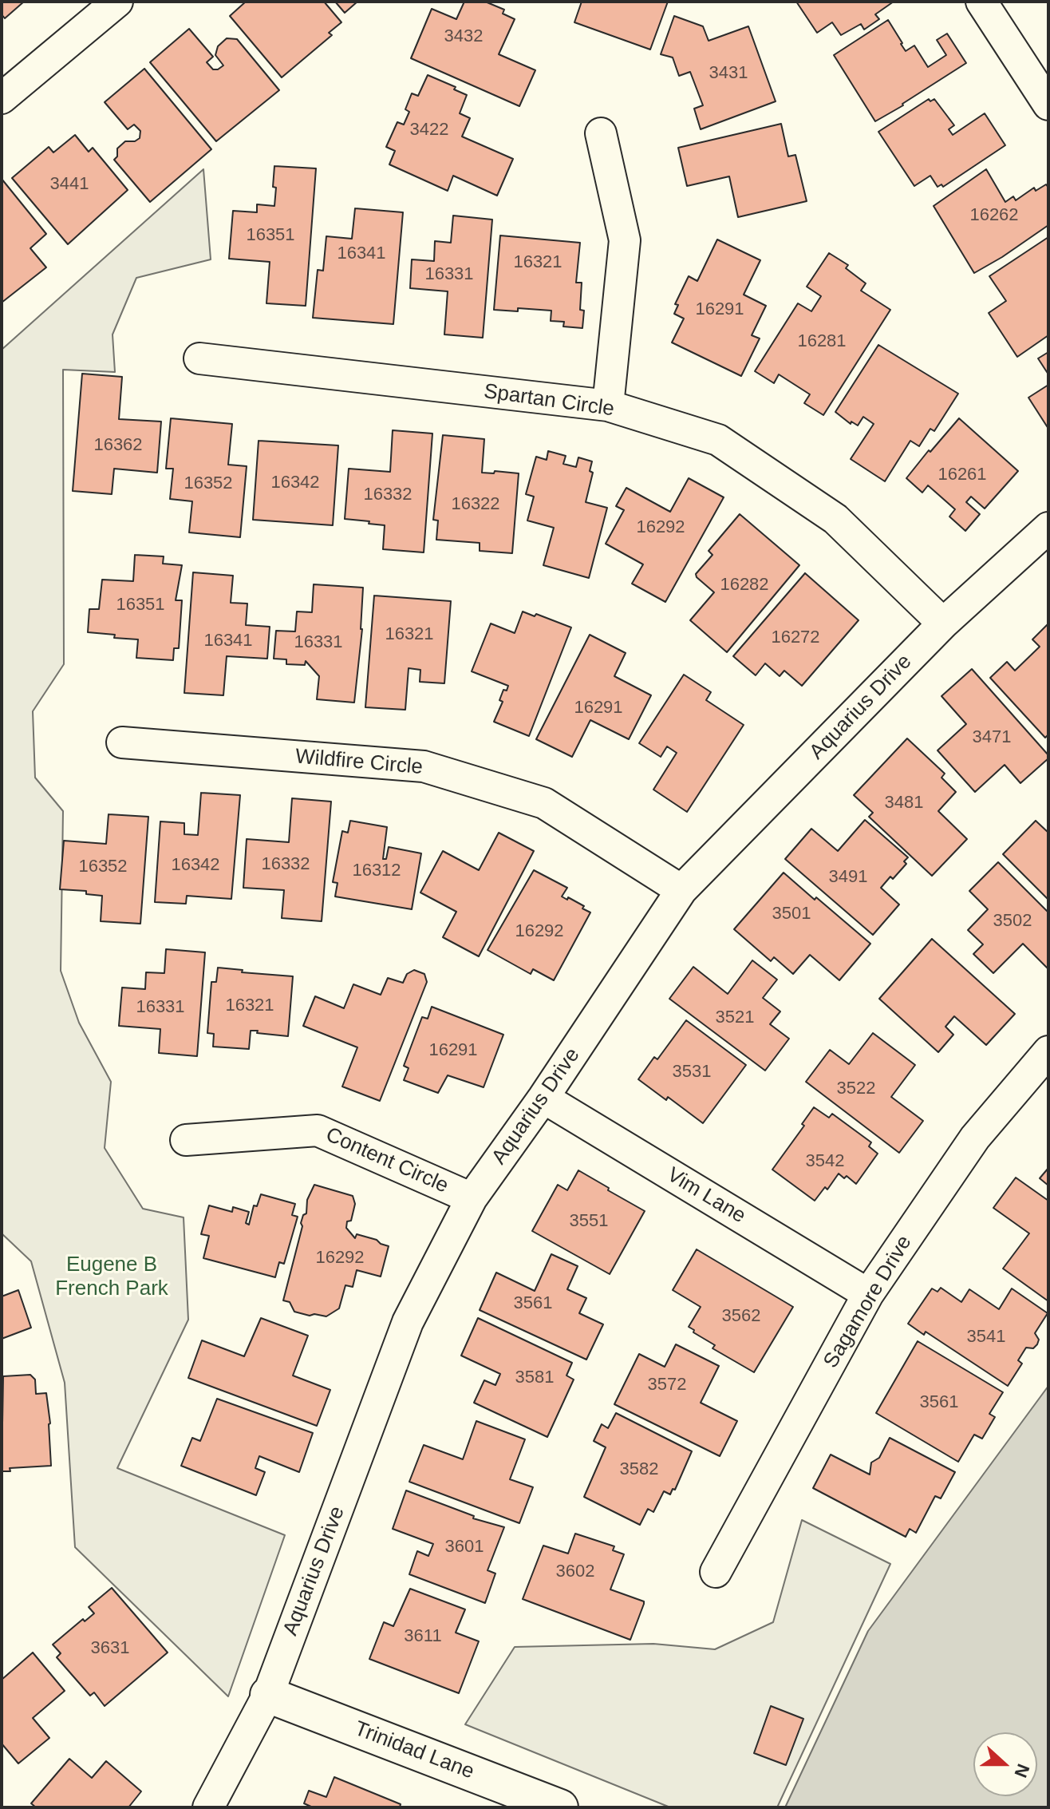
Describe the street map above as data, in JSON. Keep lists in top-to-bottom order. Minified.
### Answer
{"streets":{"street":["Spartan Circle","Aquarius Drive","Wildfire Circle","Content Circle","Vim Lane","Sagamore Drive","Trinidad Lane"]},"crossings":[["Spartan Circle","Aquarius Drive"],["Aquarius Drive","Wildfire Circle"],["Aquarius Drive","Content Circle"],["Aquarius Drive","Vim Lane"],["Aquarius Drive","Trinidad Lane"],["Vim Lane","Sagamore Drive"]],"parks":["Eugene B French Park"],"house_numbers":["3432","3431","3422","3441","16262","16351","16341","16321","16331","16291","16281","16362","16261","16342","16352","16332","16322","16292","16282","16351","16321","16272","16341","16331","16291","3471","3481","16332","16342","16352","16312","3491","3501","3502","16292","16321","16331","3521","16291","3531","3522","3542","3551","16292","3561","3562","3541","3581","3572","3561","3582","3601","3602","3611","3631"],"north":"right"}
